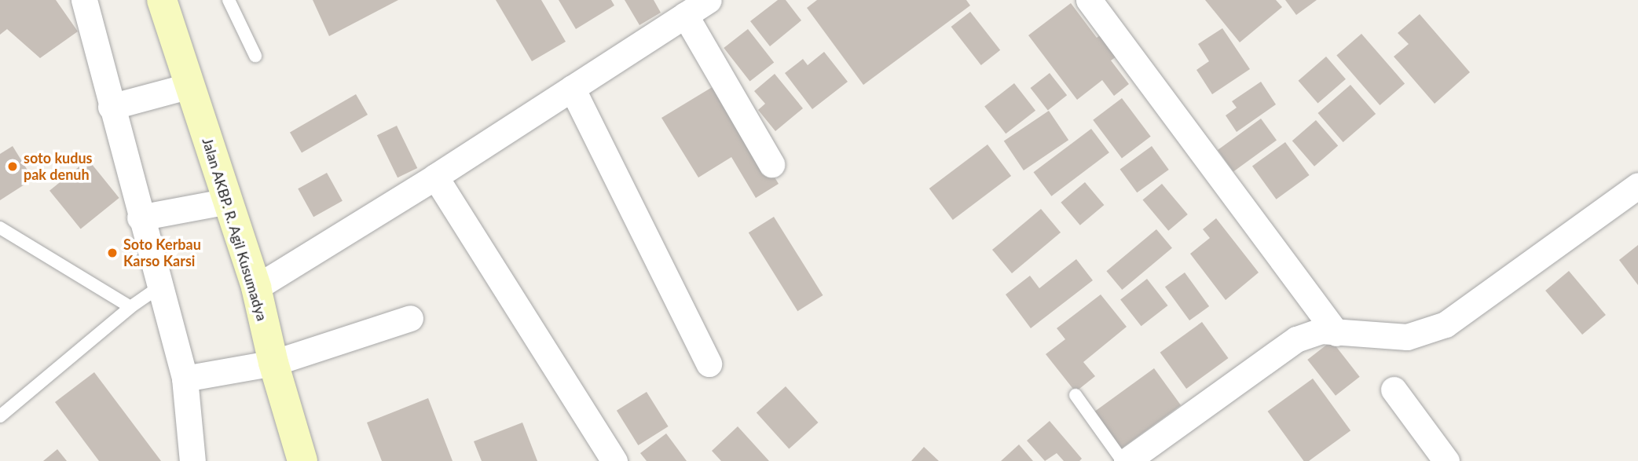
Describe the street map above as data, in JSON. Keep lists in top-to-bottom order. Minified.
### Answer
{"streets":{"main road":["Jalan AKBP. R. Agil Kusumadya"]},"places":["soto kudus pak denuh","Soto Kerbau Karso Karsi"]}
